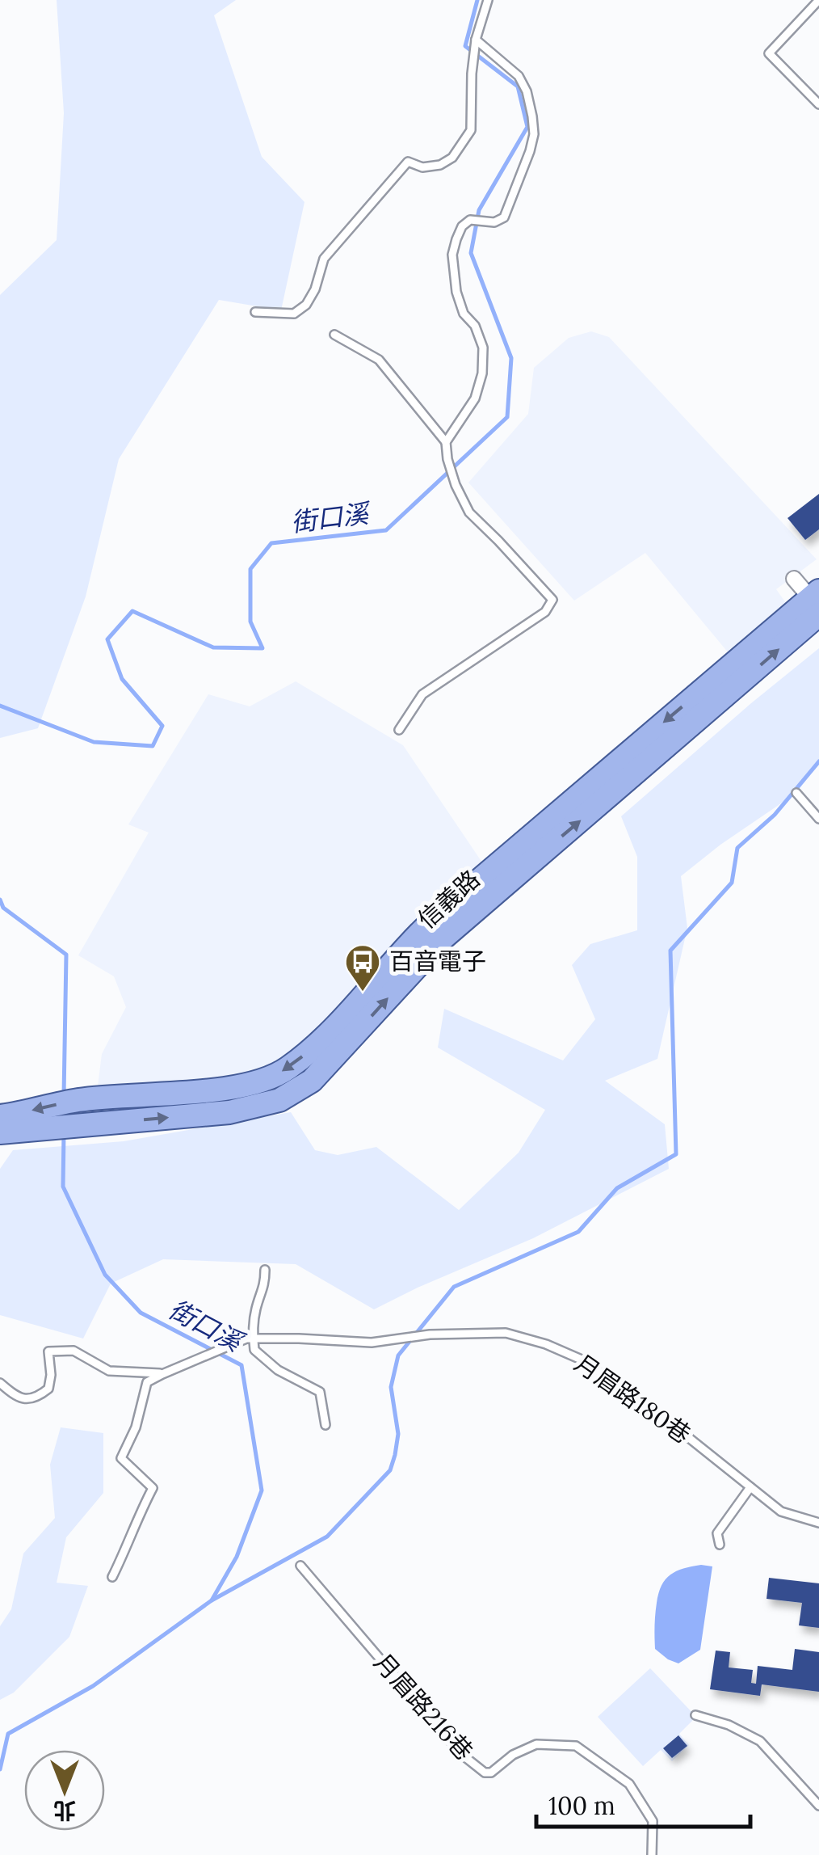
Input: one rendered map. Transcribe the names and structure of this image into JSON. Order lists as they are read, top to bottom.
{
  "streets": {
    "main road": ["信義路"],
    "lane": ["月眉路180巷", "月眉路216巷"]
  },
  "water": ["街口溪"],
  "places": {
    "bus stop": ["百音電子"]
  },
  "scale_bar": "100 m",
  "north": "bottom"
}
